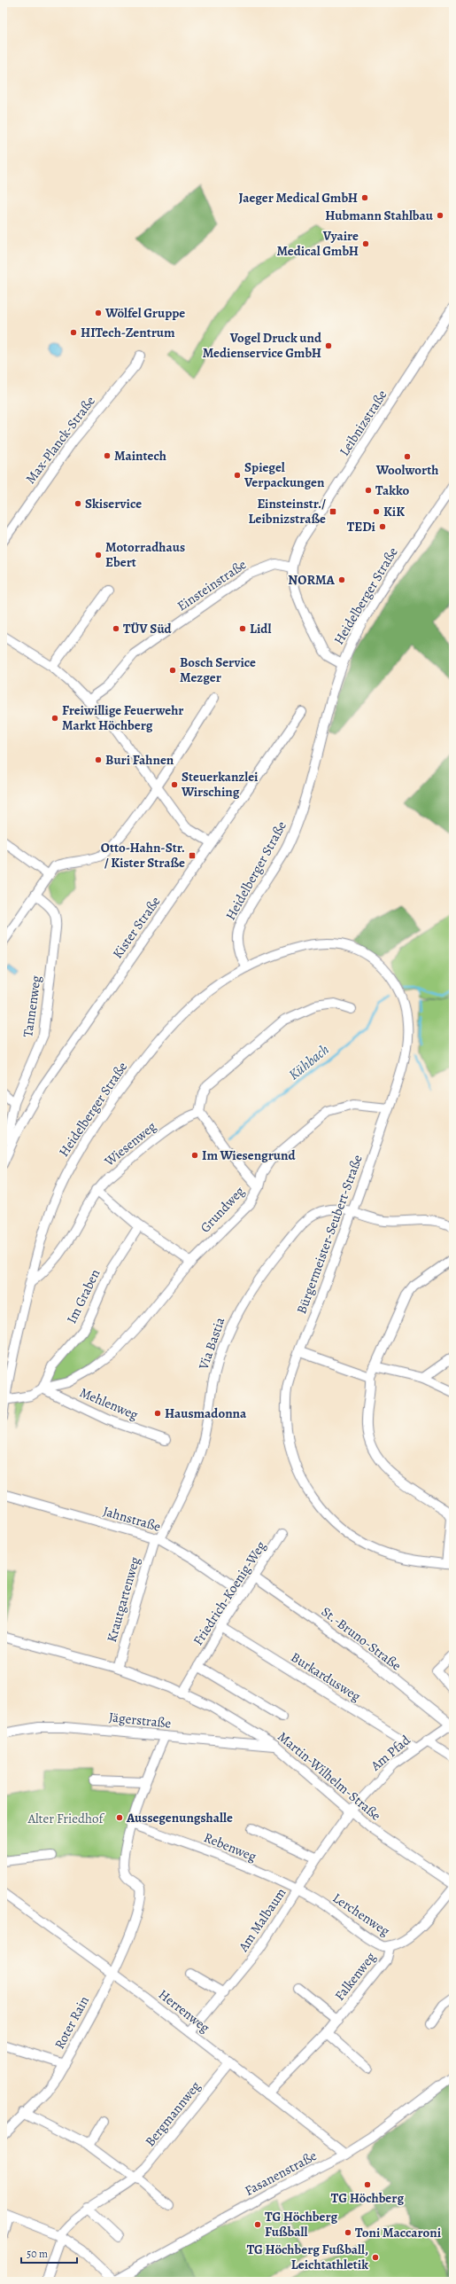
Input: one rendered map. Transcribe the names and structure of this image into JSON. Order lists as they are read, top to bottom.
{
  "streets": {
    "street": [
      "Leibnizstraße",
      "Max-Planck-Straße",
      "Einsteinstraße",
      "Heidelberger Straße",
      "Kister Straße",
      "Tannenweg",
      "Wiesenweg",
      "Grundweg",
      "Bürgermeister-Seubert-Straße",
      "Im Graben",
      "Via Bastia",
      "Mehlenweg",
      "Jahnstraße",
      "Friedrich-Koenig-Weg",
      "Krautgartenweg",
      "St.-Bruno-Straße",
      "Burkardusweg",
      "Jägerstraße",
      "Am Pfad",
      "Martin-Wilhelm-Straße",
      "Rebenweg",
      "Lerchenweg",
      "Am Malbaum",
      "Falkenweg",
      "Herrenweg",
      "Roter Rain",
      "Bergmannweg",
      "Fasanenstraße"
    ]
  },
  "crossings": [
    ["Leibnizstraße", "Einsteinstraße"],
    ["Heidelberger Straße", "Wiesenweg"],
    ["Heidelberger Straße", "Bürgermeister-Seubert-Straße"],
    ["Kister Straße", "Tannenweg"],
    ["Grundweg", "Bürgermeister-Seubert-Straße"],
    ["Grundweg", "Im Graben"],
    ["Grundweg", "Mehlenweg"],
    ["Bürgermeister-Seubert-Straße", "Via Bastia"],
    ["Im Graben", "Mehlenweg"],
    ["Via Bastia", "Jahnstraße"],
    ["Via Bastia", "Krautgartenweg"],
    ["Jahnstraße", "Friedrich-Koenig-Weg"],
    ["Jahnstraße", "Krautgartenweg"],
    ["Friedrich-Koenig-Weg", "St.-Bruno-Straße"],
    ["Friedrich-Koenig-Weg", "Burkardusweg"],
    ["Friedrich-Koenig-Weg", "Martin-Wilhelm-Straße"],
    ["Krautgartenweg", "Martin-Wilhelm-Straße"],
    ["St.-Bruno-Straße", "Am Pfad"],
    ["Burkardusweg", "Am Pfad"],
    ["Jägerstraße", "Martin-Wilhelm-Straße"],
    ["Jägerstraße", "Roter Rain"],
    ["Am Pfad", "Martin-Wilhelm-Straße"],
    ["Am Pfad", "Am Malbaum"],
    ["Martin-Wilhelm-Straße", "Am Malbaum"],
    ["Rebenweg", "Lerchenweg"],
    ["Rebenweg", "Am Malbaum"],
    ["Rebenweg", "Roter Rain"],
    ["Lerchenweg", "Am Malbaum"],
    ["Lerchenweg", "Falkenweg"],
    ["Am Malbaum", "Herrenweg"],
    ["Falkenweg", "Herrenweg"],
    ["Herrenweg", "Roter Rain"],
    ["Herrenweg", "Bergmannweg"],
    ["Herrenweg", "Fasanenstraße"]
  ],
  "water": ["Kühbach"],
  "parks": ["Alter Friedhof"],
  "places": {
    "other": [
      "Jaeger Medical GmbH",
      "Hubmann Stahlbau",
      "Vyaire Medical GmbH",
      "Wölfel Gruppe",
      "HITech-Zentrum",
      "Vogel Druck und Medienservice GmbH",
      "Maintech",
      "Woolworth",
      "Spiegel Verpackungen",
      "Takko",
      "Skiservice",
      "KiK",
      "TEDi",
      "Motorradhaus Ebert",
      "NORMA",
      "TÜV Süd",
      "Lidl",
      "Bosch Service Mezger",
      "Freiwillige Feuerwehr Markt Höchberg",
      "Buri Fahnen",
      "Steuerkanzlei Wirsching",
      "Im Wiesengrund",
      "Hausmadonna",
      "Aussegenungshalle",
      "TG Höchberg",
      "TG Höchberg Fußball",
      "Toni Maccaroni",
      "TG Höchberg Fußball, Leichtathletik"
    ],
    "transit": ["Einsteinstr./ Leibnizstraße", "Otto-Hahn-Str. / Kister Straße"]
  },
  "scale_bar": "50 m"
}
